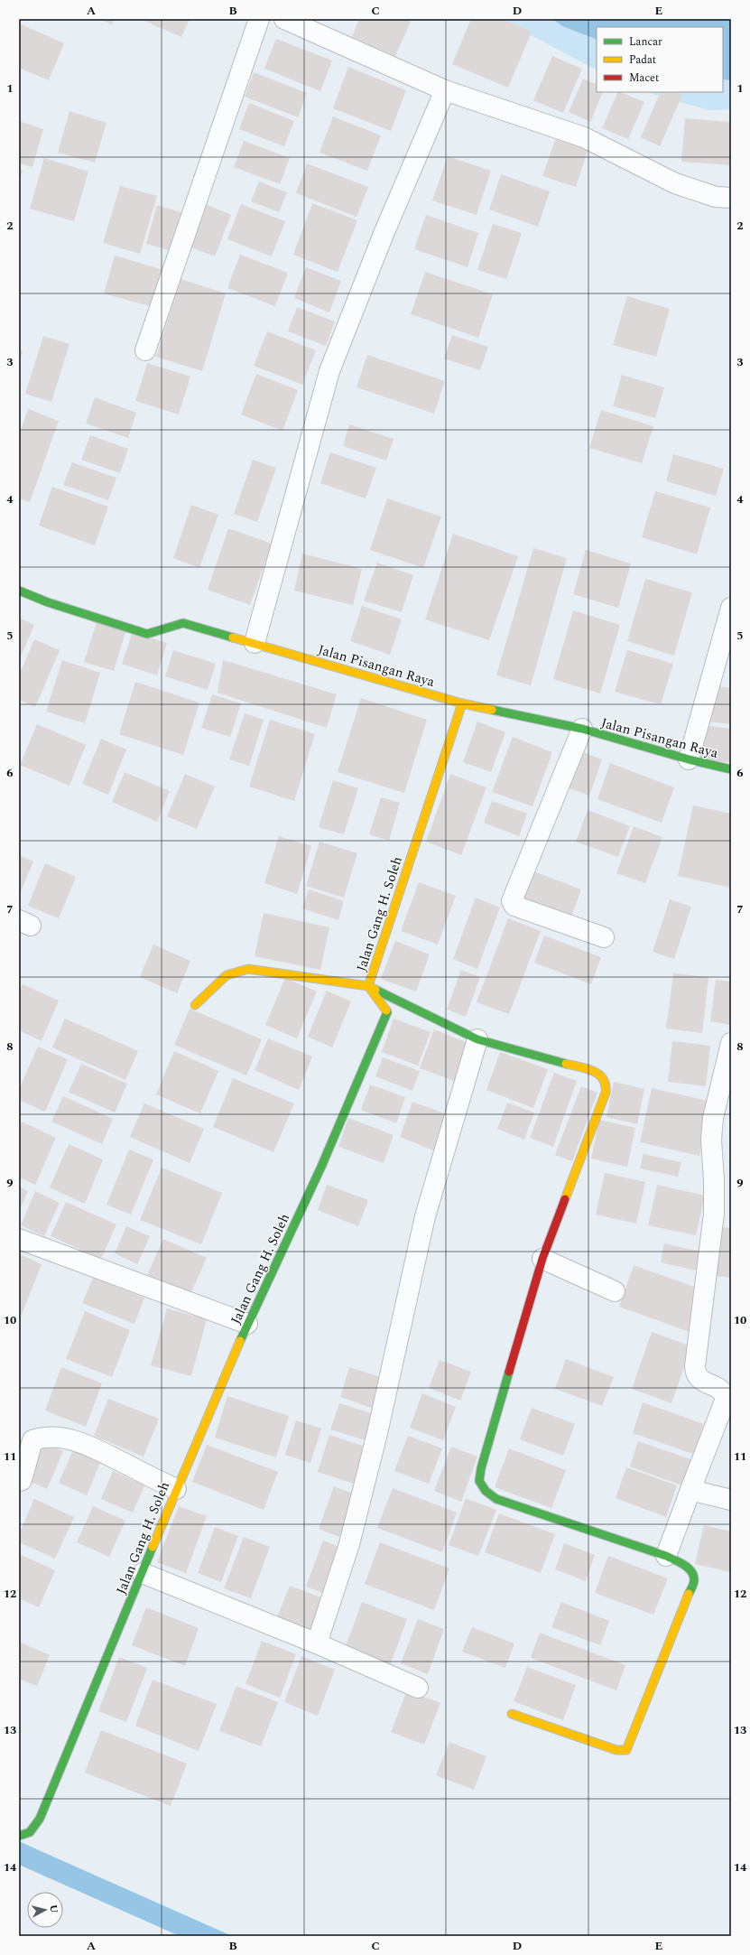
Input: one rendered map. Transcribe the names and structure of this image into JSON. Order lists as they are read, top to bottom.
{
  "streets": {
    "street": ["Jalan Pisangan Raya", "Jalan Gang H. Soleh"]
  },
  "crossings": [
    ["Jalan Pisangan Raya", "Jalan Gang H. Soleh"]
  ],
  "legend": ["Lancar", "Padat", "Macet"],
  "north": "right",
  "grid": {
    "columns": [
      "A",
      "B",
      "C",
      "D",
      "E"
    ],
    "rows": [
      "1",
      "2",
      "3",
      "4",
      "5",
      "6",
      "7",
      "8",
      "9",
      "10",
      "11",
      "12",
      "13",
      "14"
    ]
  }
}
